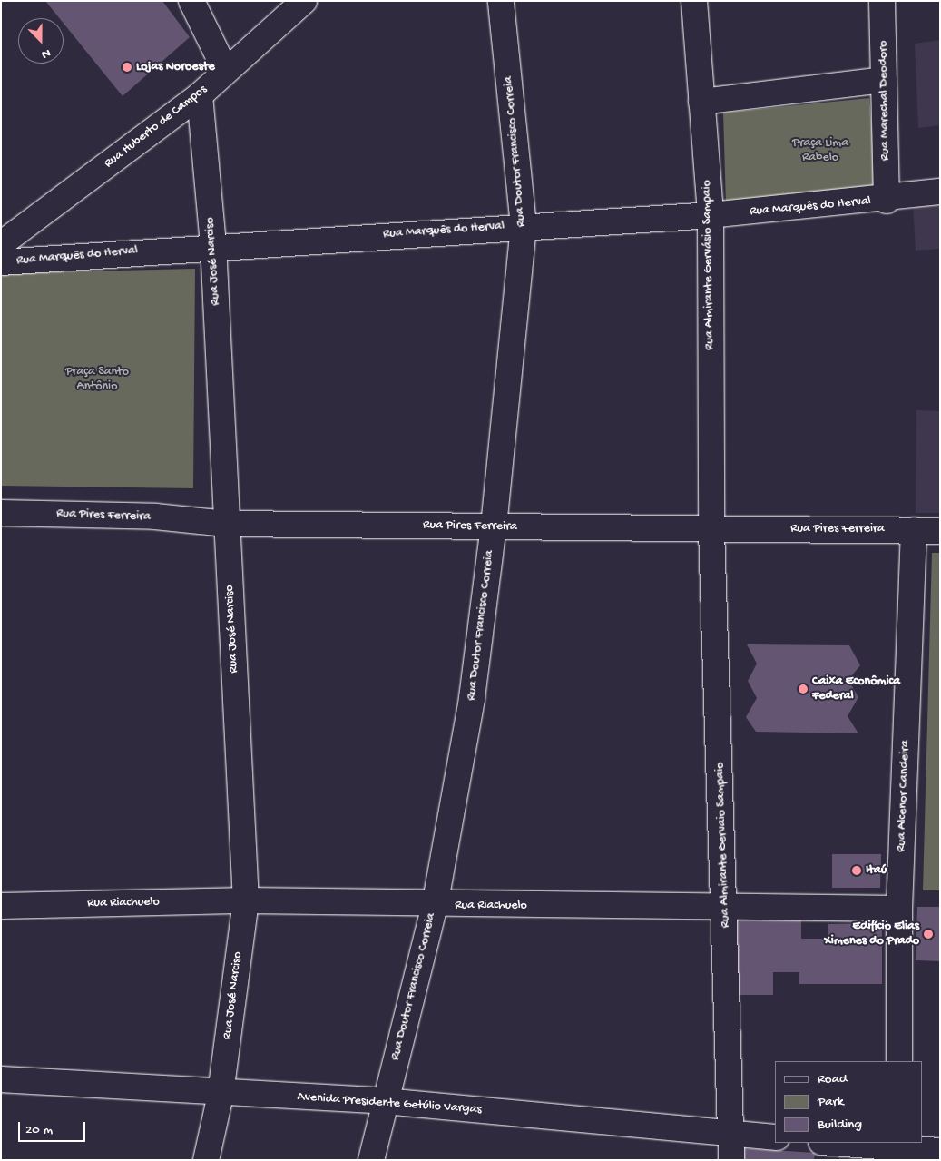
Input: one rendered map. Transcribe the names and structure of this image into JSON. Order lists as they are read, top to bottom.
{
  "streets": {
    "street": [
      "Rua Marechal Deodoro",
      "Rua Huberto de Campos",
      "Rua Doutor Francisco Correia",
      "Rua Marquês do Herval",
      "Rua José Narciso",
      "Rua Almirante Gervásio Sampaio",
      "Rua Pires Ferreira",
      "Rua Alcenor Candeira",
      "Rua Almirante Gervaio Sampaio",
      "Rua Riachuelo",
      "Avenida Presidente Getúlio Vargas"
    ]
  },
  "crossings": [
    ["Rua Marechal Deodoro", "Rua Marquês do Herval"],
    ["Rua Huberto de Campos", "Rua José Narciso"],
    ["Rua Doutor Francisco Correia", "Rua Marquês do Herval"],
    ["Rua Doutor Francisco Correia", "Rua Pires Ferreira"],
    ["Rua Doutor Francisco Correia", "Rua Riachuelo"],
    ["Rua Doutor Francisco Correia", "Avenida Presidente Getúlio Vargas"],
    ["Rua Marquês do Herval", "Rua José Narciso"],
    ["Rua Marquês do Herval", "Rua Almirante Gervásio Sampaio"],
    ["Rua José Narciso", "Rua Pires Ferreira"],
    ["Rua José Narciso", "Rua Riachuelo"],
    ["Rua José Narciso", "Avenida Presidente Getúlio Vargas"],
    ["Rua Almirante Gervásio Sampaio", "Rua Pires Ferreira"],
    ["Rua Almirante Gervásio Sampaio", "Rua Almirante Gervaio Sampaio"],
    ["Rua Pires Ferreira", "Rua Alcenor Candeira"],
    ["Rua Pires Ferreira", "Rua Almirante Gervaio Sampaio"],
    ["Rua Alcenor Candeira", "Rua Riachuelo"],
    ["Rua Almirante Gervaio Sampaio", "Rua Riachuelo"],
    ["Rua Almirante Gervaio Sampaio", "Avenida Presidente Getúlio Vargas"]
  ],
  "parks": ["Praça Lima Rabelo", "Praça Santo Antônio"],
  "places": [
    "Lojas Noroeste",
    "Caixa Econômica Federal",
    "Itaú",
    "Edifício Elias Ximenes do Prado"
  ],
  "legend": ["Road", "Park", "Building"],
  "scale_bar": "20 m",
  "north": "bottom"
}
